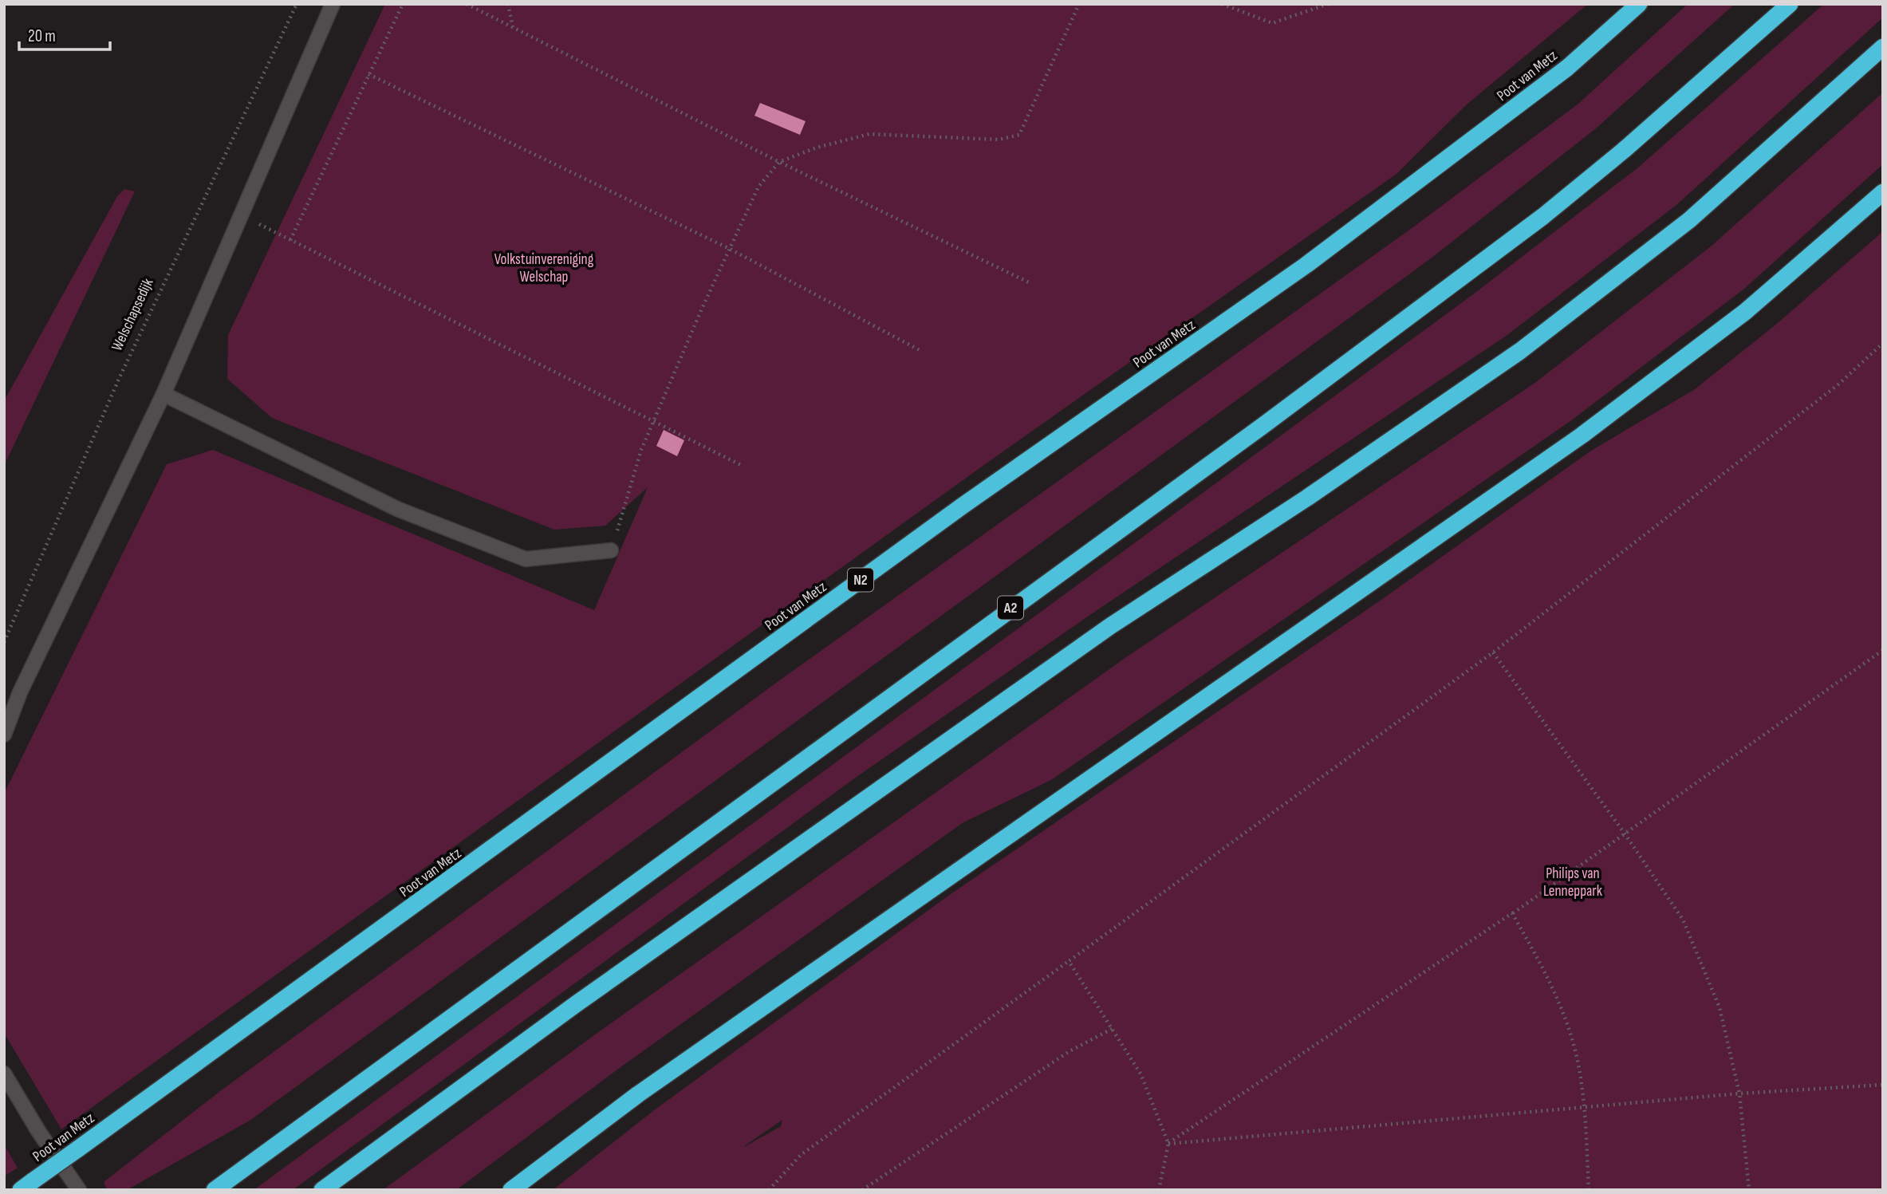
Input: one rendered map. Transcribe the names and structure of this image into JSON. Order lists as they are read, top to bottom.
{
  "streets": {
    "highway": ["Poot van Metz", "N2", "A2"],
    "path": ["Welschapsedijk"]
  },
  "parks": ["Volkstuinvereniging Welschap", "Philips van Lenneppark"],
  "scale_bar": "20 m"
}
